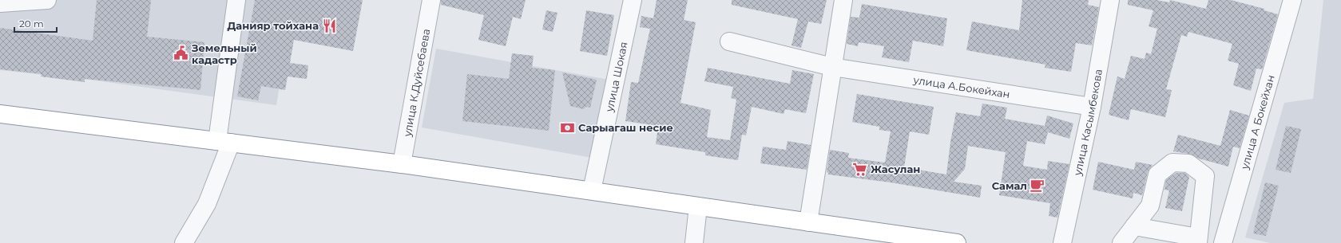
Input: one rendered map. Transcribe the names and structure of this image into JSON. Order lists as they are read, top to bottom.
{
  "streets": {
    "street": [
      "улица Шокая",
      "улица К.Дуйсебаева",
      "улица А.Бокейхан",
      "улица А Бокейхан",
      "улица Касымбекова"
    ]
  },
  "crossings": [
    ["улица А.Бокейхан", "улица Касымбекова"]
  ],
  "places": {
    "restaurant": ["Данияр тойхана"],
    "public building": ["Земельный кадастр"],
    "bank": ["Сарыагаш несие"],
    "supermarket": ["Жасулан"],
    "cafe": ["Самал"]
  },
  "scale_bar": "20 m"
}
